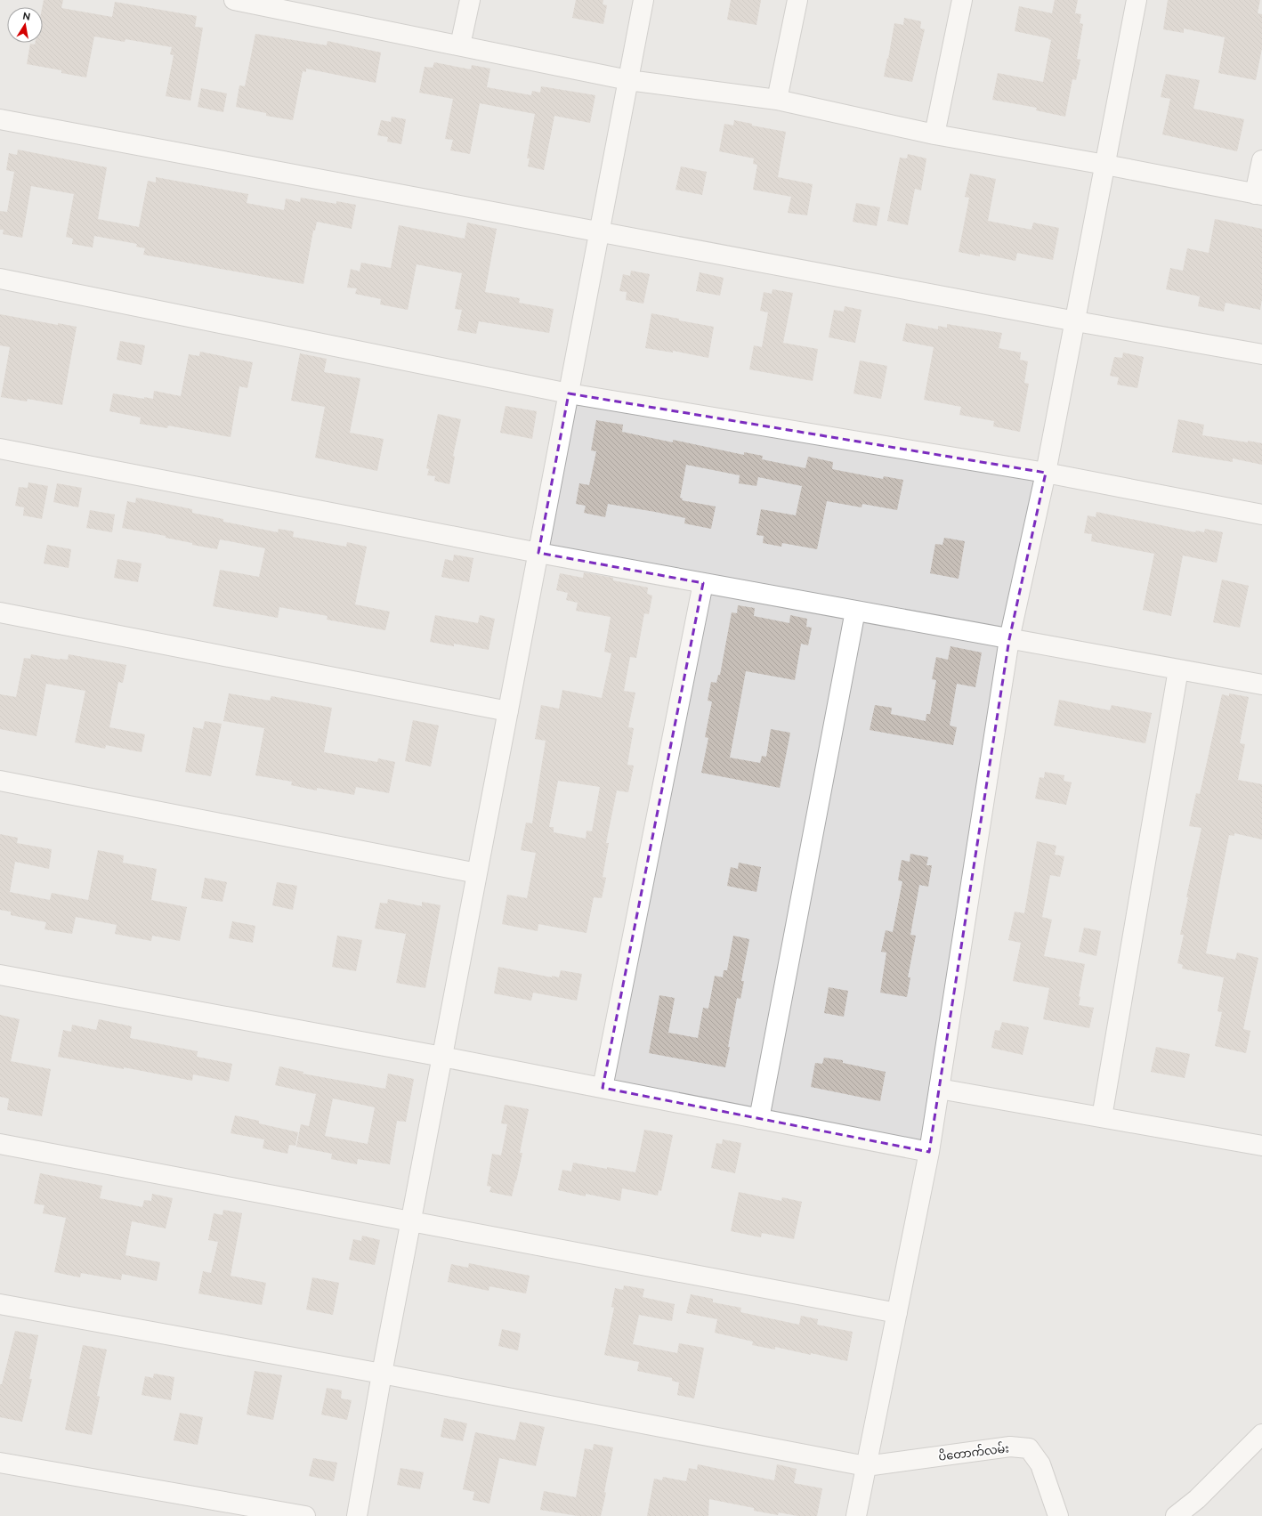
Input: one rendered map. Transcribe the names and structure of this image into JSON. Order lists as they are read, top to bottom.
{
  "streets": {
    "street": ["ပိတောက်လမ်း"]
  },
  "north": "top"
}
